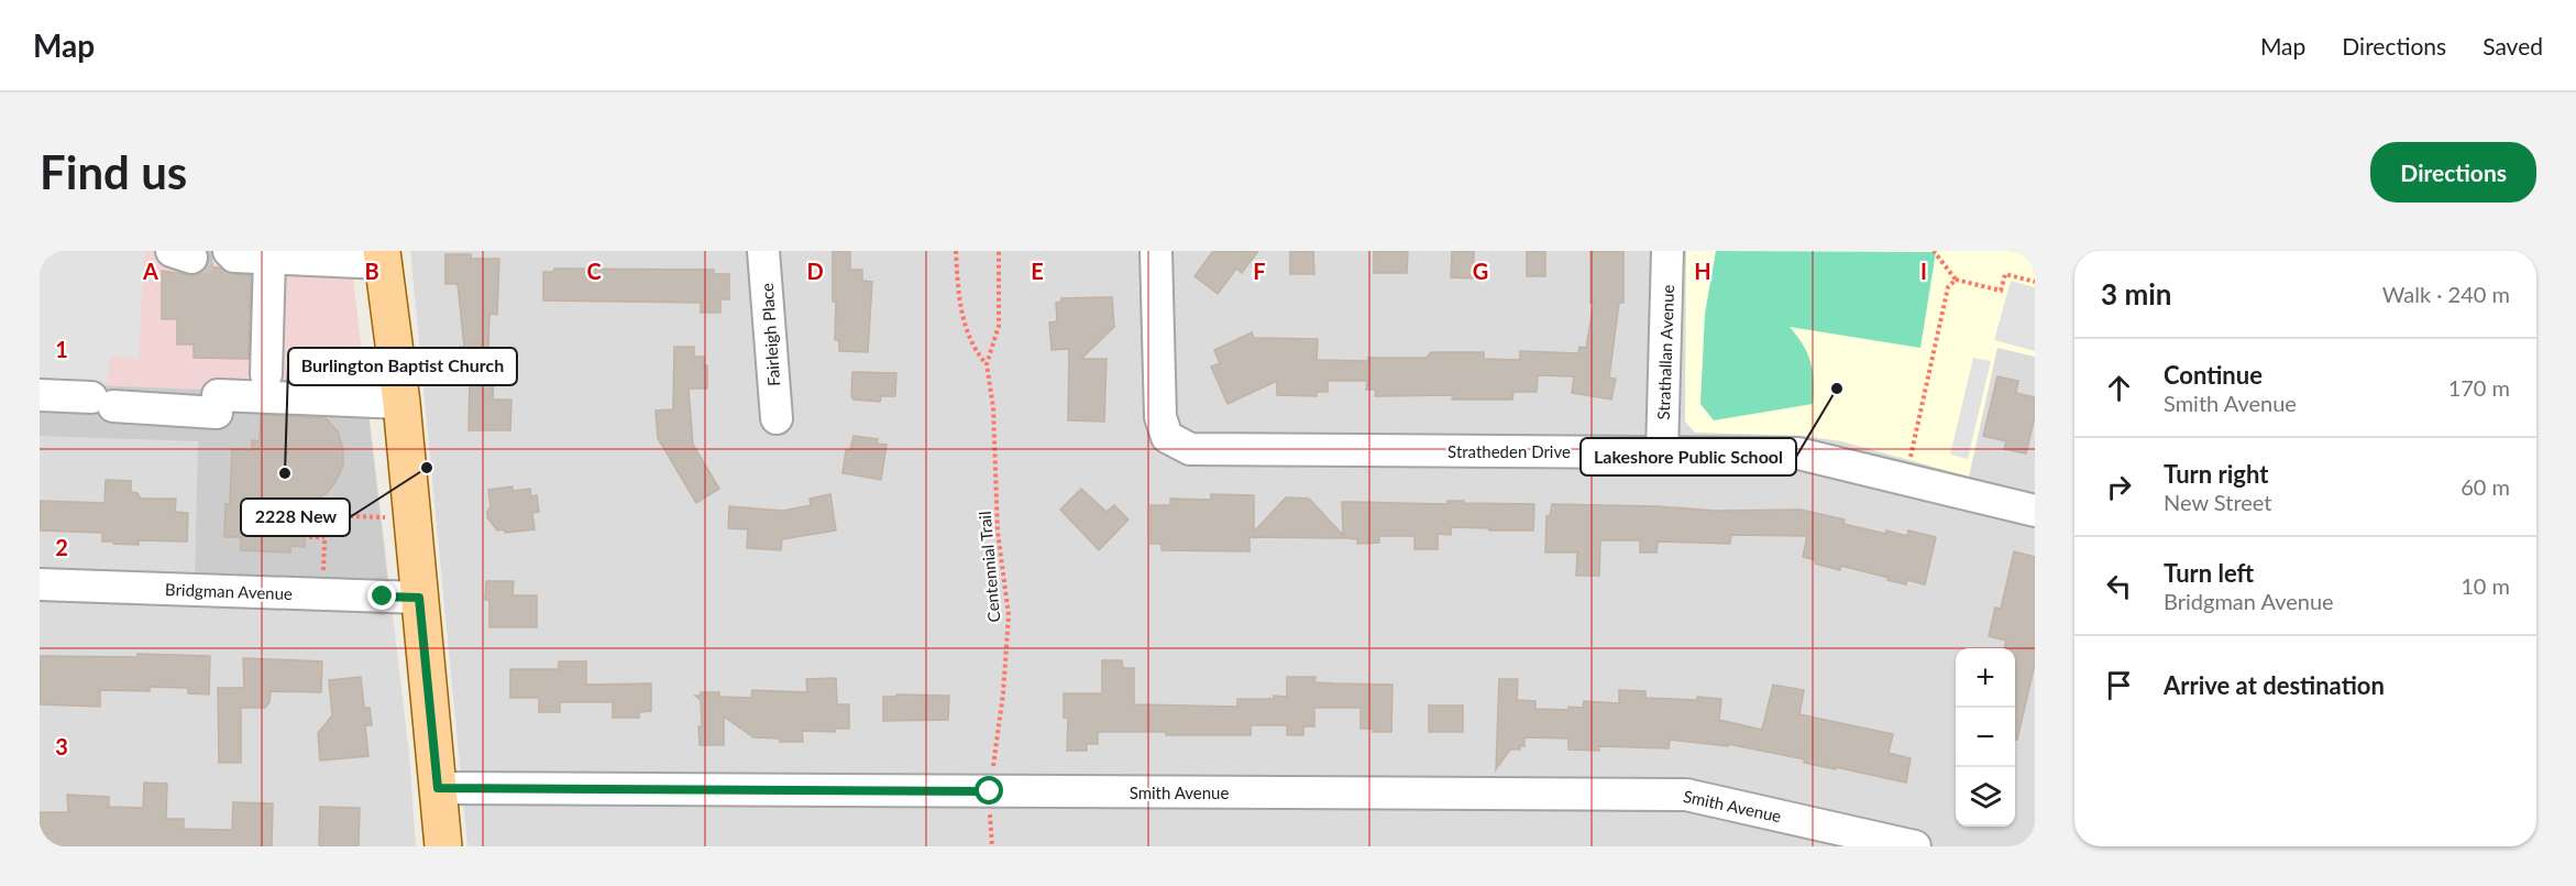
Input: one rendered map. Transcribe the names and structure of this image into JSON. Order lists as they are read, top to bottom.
{
  "streets": {
    "street": [
      "Fairleigh Place",
      "Strathallan Avenue",
      "Stratheden Drive",
      "Bridgman Avenue",
      "Smith Avenue"
    ],
    "path": ["Centennial Trail"]
  },
  "crossings": [
    ["Strathallan Avenue", "Stratheden Drive"],
    ["Centennial Trail", "Smith Avenue"]
  ],
  "places": ["Lakeshore Public School", "2228 New", "Burlington Baptist Church"],
  "page": {
    "header": "Map",
    "nav": ["Map", "Directions", "Saved"],
    "buttons": "Directions",
    "title": "Find us",
    "heading": ["3 min", "Walk · 240 m"],
    "list": [
      ["Continue", "Smith Avenue", "170 m"],
      ["Turn right", "New Street", "60 m"],
      ["Turn left", "Bridgman Avenue", "10 m"],
      "Arrive at destination"
    ],
    "map_buttons": ["+", "−"]
  },
  "grid": {
    "columns": [
      "A",
      "B",
      "C",
      "D",
      "E",
      "F",
      "G",
      "H",
      "I"
    ],
    "rows": ["1", "2", "3"]
  }
}
